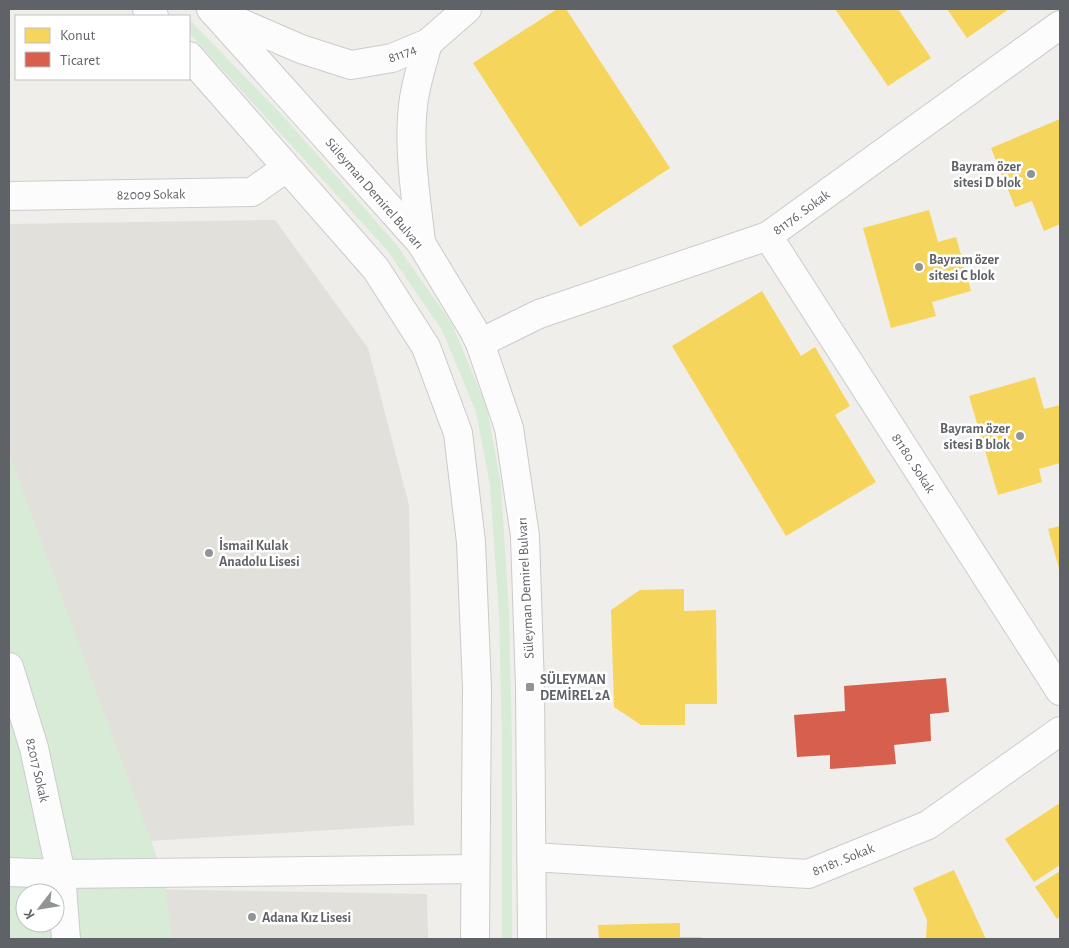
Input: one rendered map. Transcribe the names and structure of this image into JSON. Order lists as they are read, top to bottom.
{
  "streets": {
    "street": [
      "81174",
      "Süleyman Demirel Bulvarı",
      "82009 Sokak",
      "81176. Sokak",
      "81180. Sokak",
      "82017 Sokak",
      "81181. Sokak"
    ]
  },
  "crossings": [
    ["81174", "Süleyman Demirel Bulvarı"],
    ["Süleyman Demirel Bulvarı", "81176. Sokak"],
    ["Süleyman Demirel Bulvarı", "81181. Sokak"],
    ["81176. Sokak", "81180. Sokak"]
  ],
  "places": {
    "other": [
      "Bayram özer sitesi D blok",
      "Bayram özer sitesi C blok",
      "Bayram özer sitesi B blok",
      "İsmail Kulak Anadolu Lisesi",
      "Adana Kız Lisesi"
    ],
    "transit": ["SÜLEYMAN DEMİREL 2A"]
  },
  "legend": ["Konut", "Ticaret"],
  "north": "bottom left"
}
